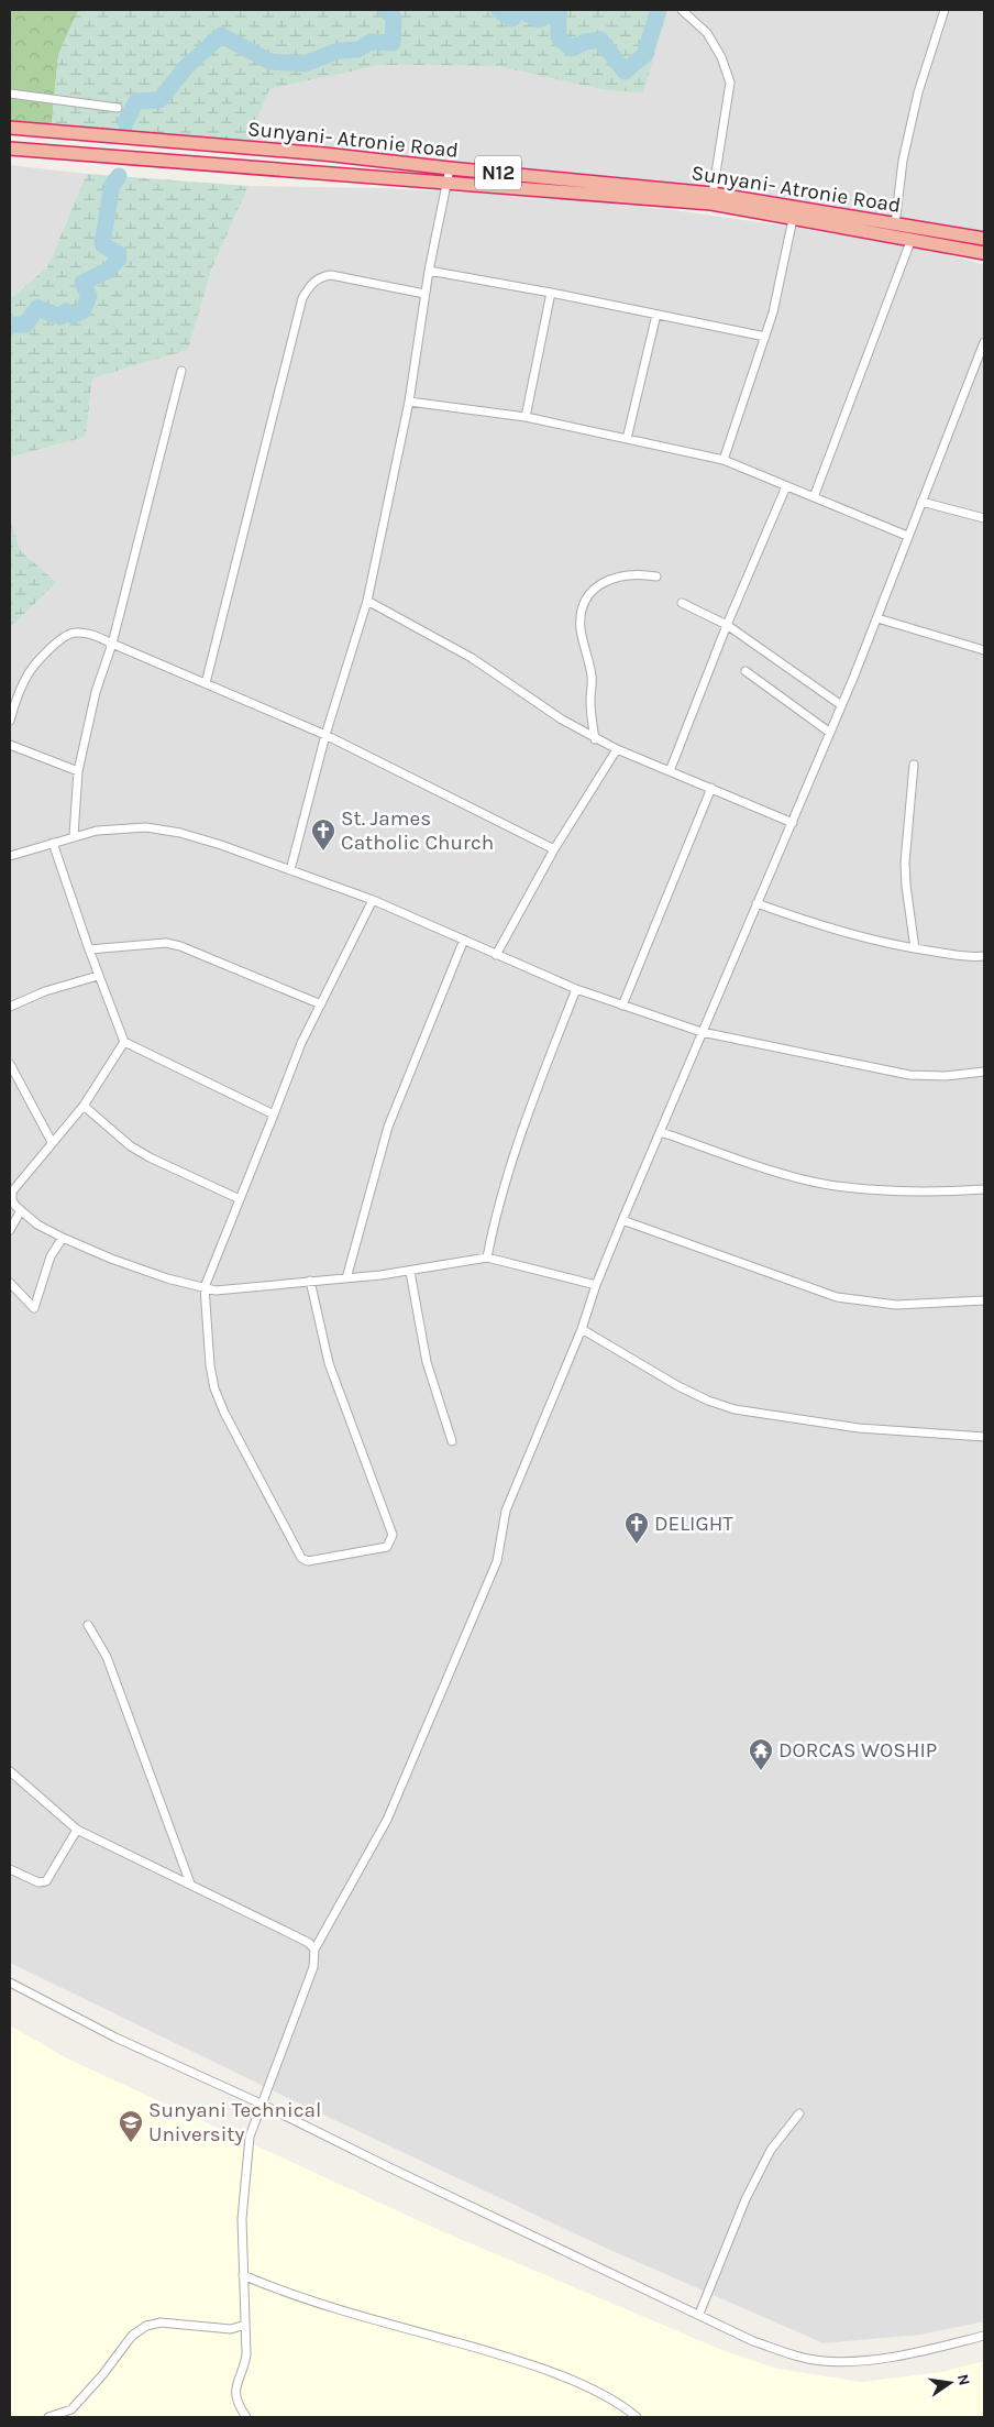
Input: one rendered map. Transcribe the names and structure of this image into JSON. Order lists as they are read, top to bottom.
{
  "streets": {
    "highway": ["Sunyani- Atronie Road", "N12"]
  },
  "places": {
    "church": ["St. James Catholic Church", "DELIGHT"],
    "temple": ["DORCAS WOSHIP"],
    "school or university": ["Sunyani Technical University"]
  },
  "north": "right"
}
